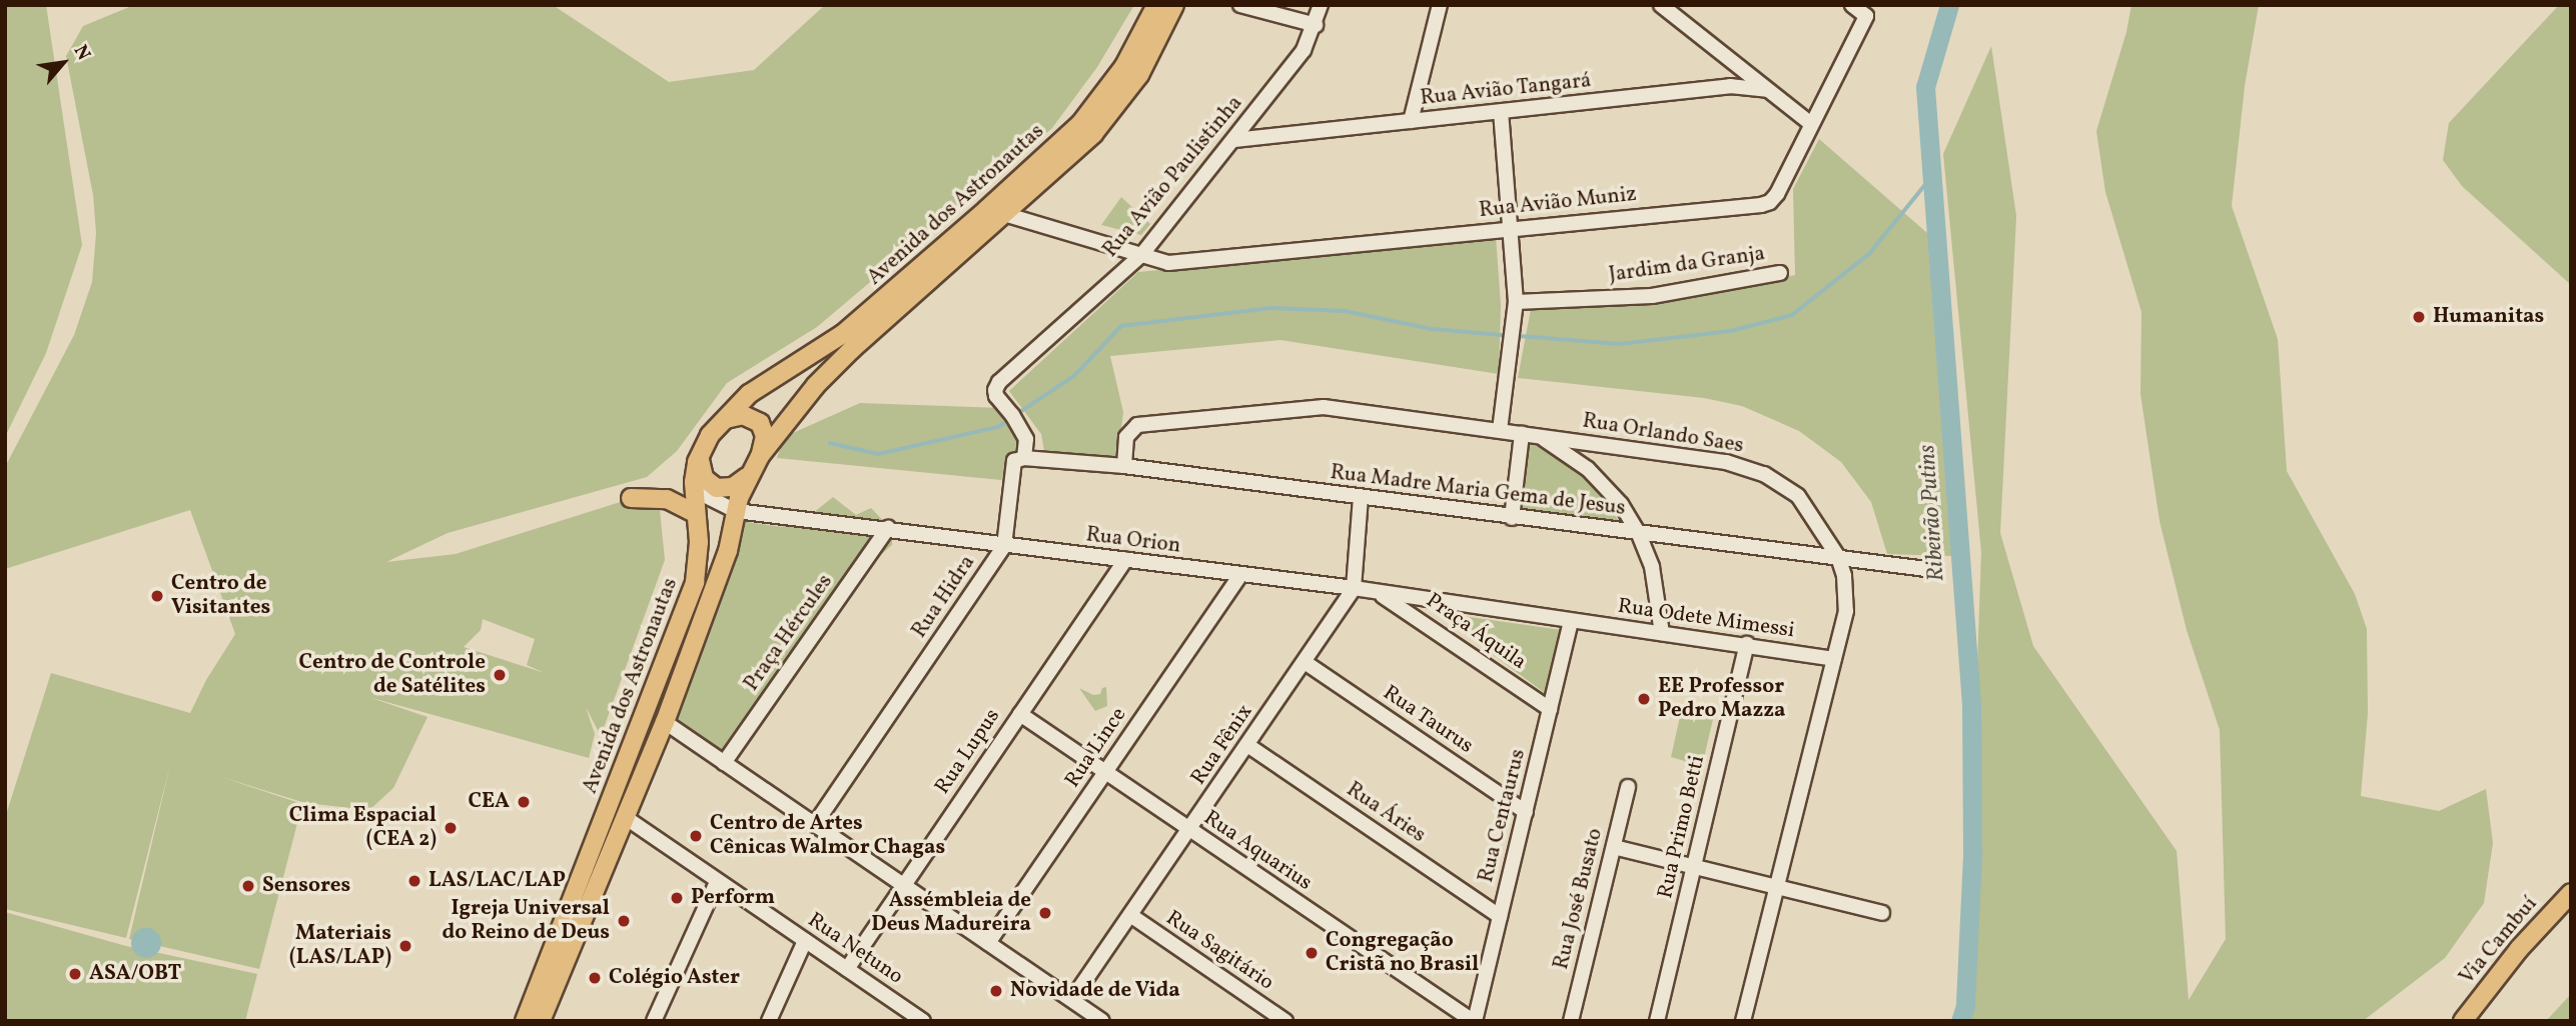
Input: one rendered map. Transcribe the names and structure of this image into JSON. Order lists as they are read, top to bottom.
{
  "streets": {
    "main road": ["Avenida dos Astronautas", "Via Cambuí"],
    "street": [
      "Rua Avião Tangará",
      "Rua Avião Paulistinha",
      "Rua Avião Muniz",
      "Jardim da Granja",
      "Rua Orlando Saes",
      "Rua Madre Maria Gema de Jesus",
      "Rua Orion",
      "Rua Hidra",
      "Rua Odete Mimessi",
      "Praça Áquila",
      "Praça Hércules",
      "Rua Taurus",
      "Rua Fênix",
      "Rua Lince",
      "Rua Lupus",
      "Rua Áries",
      "Rua Centaurus",
      "Rua Primo Betti",
      "Rua Aquarius",
      "Rua José Busato",
      "Rua Netuno",
      "Rua Sagitário"
    ]
  },
  "crossings": [
    ["Rua Avião Tangará", "Rua Avião Paulistinha"],
    ["Rua Avião Paulistinha", "Rua Avião Muniz"],
    ["Rua Avião Paulistinha", "Rua Madre Maria Gema de Jesus"],
    ["Rua Avião Paulistinha", "Rua Hidra"],
    ["Rua Avião Muniz", "Avenida dos Astronautas"],
    ["Avenida dos Astronautas", "Rua Orion"],
    ["Avenida dos Astronautas", "Rua Netuno"],
    ["Rua Orlando Saes", "Rua Madre Maria Gema de Jesus"],
    ["Rua Orlando Saes", "Rua Odete Mimessi"],
    ["Rua Madre Maria Gema de Jesus", "Rua Hidra"],
    ["Rua Madre Maria Gema de Jesus", "Rua Fênix"],
    ["Rua Orion", "Rua Hidra"],
    ["Rua Orion", "Rua Odete Mimessi"],
    ["Rua Orion", "Praça Áquila"],
    ["Rua Orion", "Praça Hércules"],
    ["Rua Orion", "Rua Fênix"],
    ["Rua Orion", "Rua Lince"],
    ["Rua Orion", "Rua Lupus"],
    ["Rua Orion", "Rua Centaurus"],
    ["Rua Odete Mimessi", "Rua Centaurus"],
    ["Rua Odete Mimessi", "Rua Primo Betti"],
    ["Praça Áquila", "Rua Centaurus"],
    ["Rua Taurus", "Rua Fênix"],
    ["Rua Taurus", "Rua Centaurus"],
    ["Rua Fênix", "Rua Áries"],
    ["Rua Fênix", "Rua Aquarius"],
    ["Rua Fênix", "Rua Sagitário"],
    ["Rua Lince", "Rua Aquarius"],
    ["Rua Lupus", "Rua Aquarius"],
    ["Rua Lupus", "Rua Netuno"],
    ["Rua Áries", "Rua Centaurus"],
    ["Rua Centaurus", "Rua Aquarius"]
  ],
  "water": ["Ribeirão Putins"],
  "places": [
    "Humanitas",
    "Centro de Visitantes",
    "Centro de Controle de Satélites",
    "EE Professor Pedro Mazza",
    "CEA",
    "Clima Espacial (CEA 2)",
    "Centro de Artes Cênicas Walmor Chagas",
    "LAS/LAC/LAP",
    "Sensores",
    "Perform",
    "Assémbleia de Deus Madureira",
    "Igreja Universal do Reino de Deus",
    "Materiais (LAS/LAP)",
    "Congregação Cristã no Brasil",
    "ASA/OBT",
    "Colégio Aster",
    "Novidade de Vida"
  ],
  "north": "top right"
}
